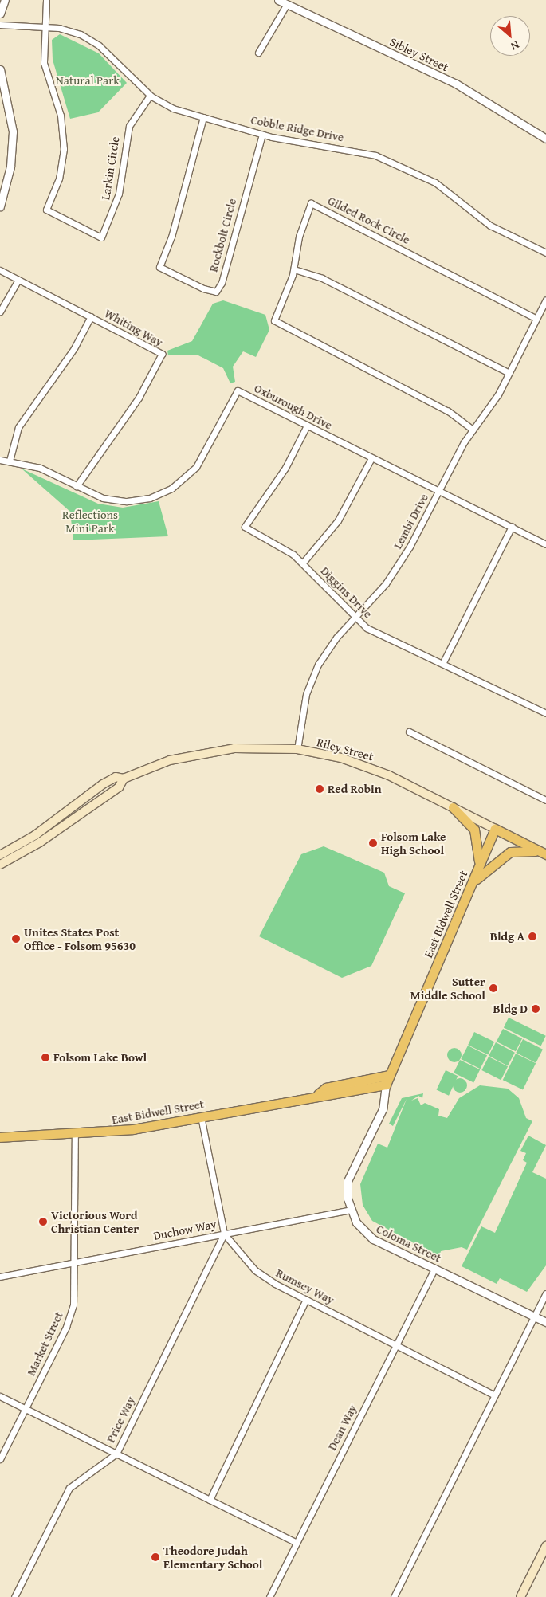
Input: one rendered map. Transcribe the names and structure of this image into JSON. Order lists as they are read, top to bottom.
{
  "streets": {
    "main road": ["Riley Street", "East Bidwell Street"],
    "street": [
      "Sibley Street",
      "Cobble Ridge Drive",
      "Larkin Circle",
      "Gilded Rock Circle",
      "Rockbolt Circle",
      "Whiting Way",
      "Oxburough Drive",
      "Lembi Drive",
      "Diggins Drive",
      "Duchow Way",
      "Coloma Street",
      "Rumsey Way",
      "Market Street",
      "Price Way",
      "Dean Way"
    ]
  },
  "crossings": [
    ["Cobble Ridge Drive", "Larkin Circle"],
    ["Cobble Ridge Drive", "Rockbolt Circle"],
    ["Gilded Rock Circle", "Lembi Drive"],
    ["Whiting Way", "Oxburough Drive"],
    ["Oxburough Drive", "Lembi Drive"],
    ["Oxburough Drive", "Diggins Drive"],
    ["Lembi Drive", "Diggins Drive"],
    ["Lembi Drive", "Riley Street"],
    ["Riley Street", "East Bidwell Street"],
    ["East Bidwell Street", "Rumsey Way"],
    ["East Bidwell Street", "Market Street"],
    ["Duchow Way", "Coloma Street"],
    ["Duchow Way", "Rumsey Way"],
    ["Duchow Way", "Market Street"],
    ["Duchow Way", "Price Way"],
    ["Coloma Street", "Dean Way"],
    ["Rumsey Way", "Price Way"],
    ["Rumsey Way", "Dean Way"]
  ],
  "parks": ["Natural Park", "Reflections Mini Park"],
  "places": [
    "Red Robin",
    "Folsom Lake High School",
    "Bldg A",
    "Unites States Post Office - Folsom 95630",
    "Sutter Middle School",
    "Bldg D",
    "Folsom Lake Bowl",
    "Victorious Word Christian Center",
    "Theodore Judah Elementary School"
  ],
  "north": "bottom right"
}
